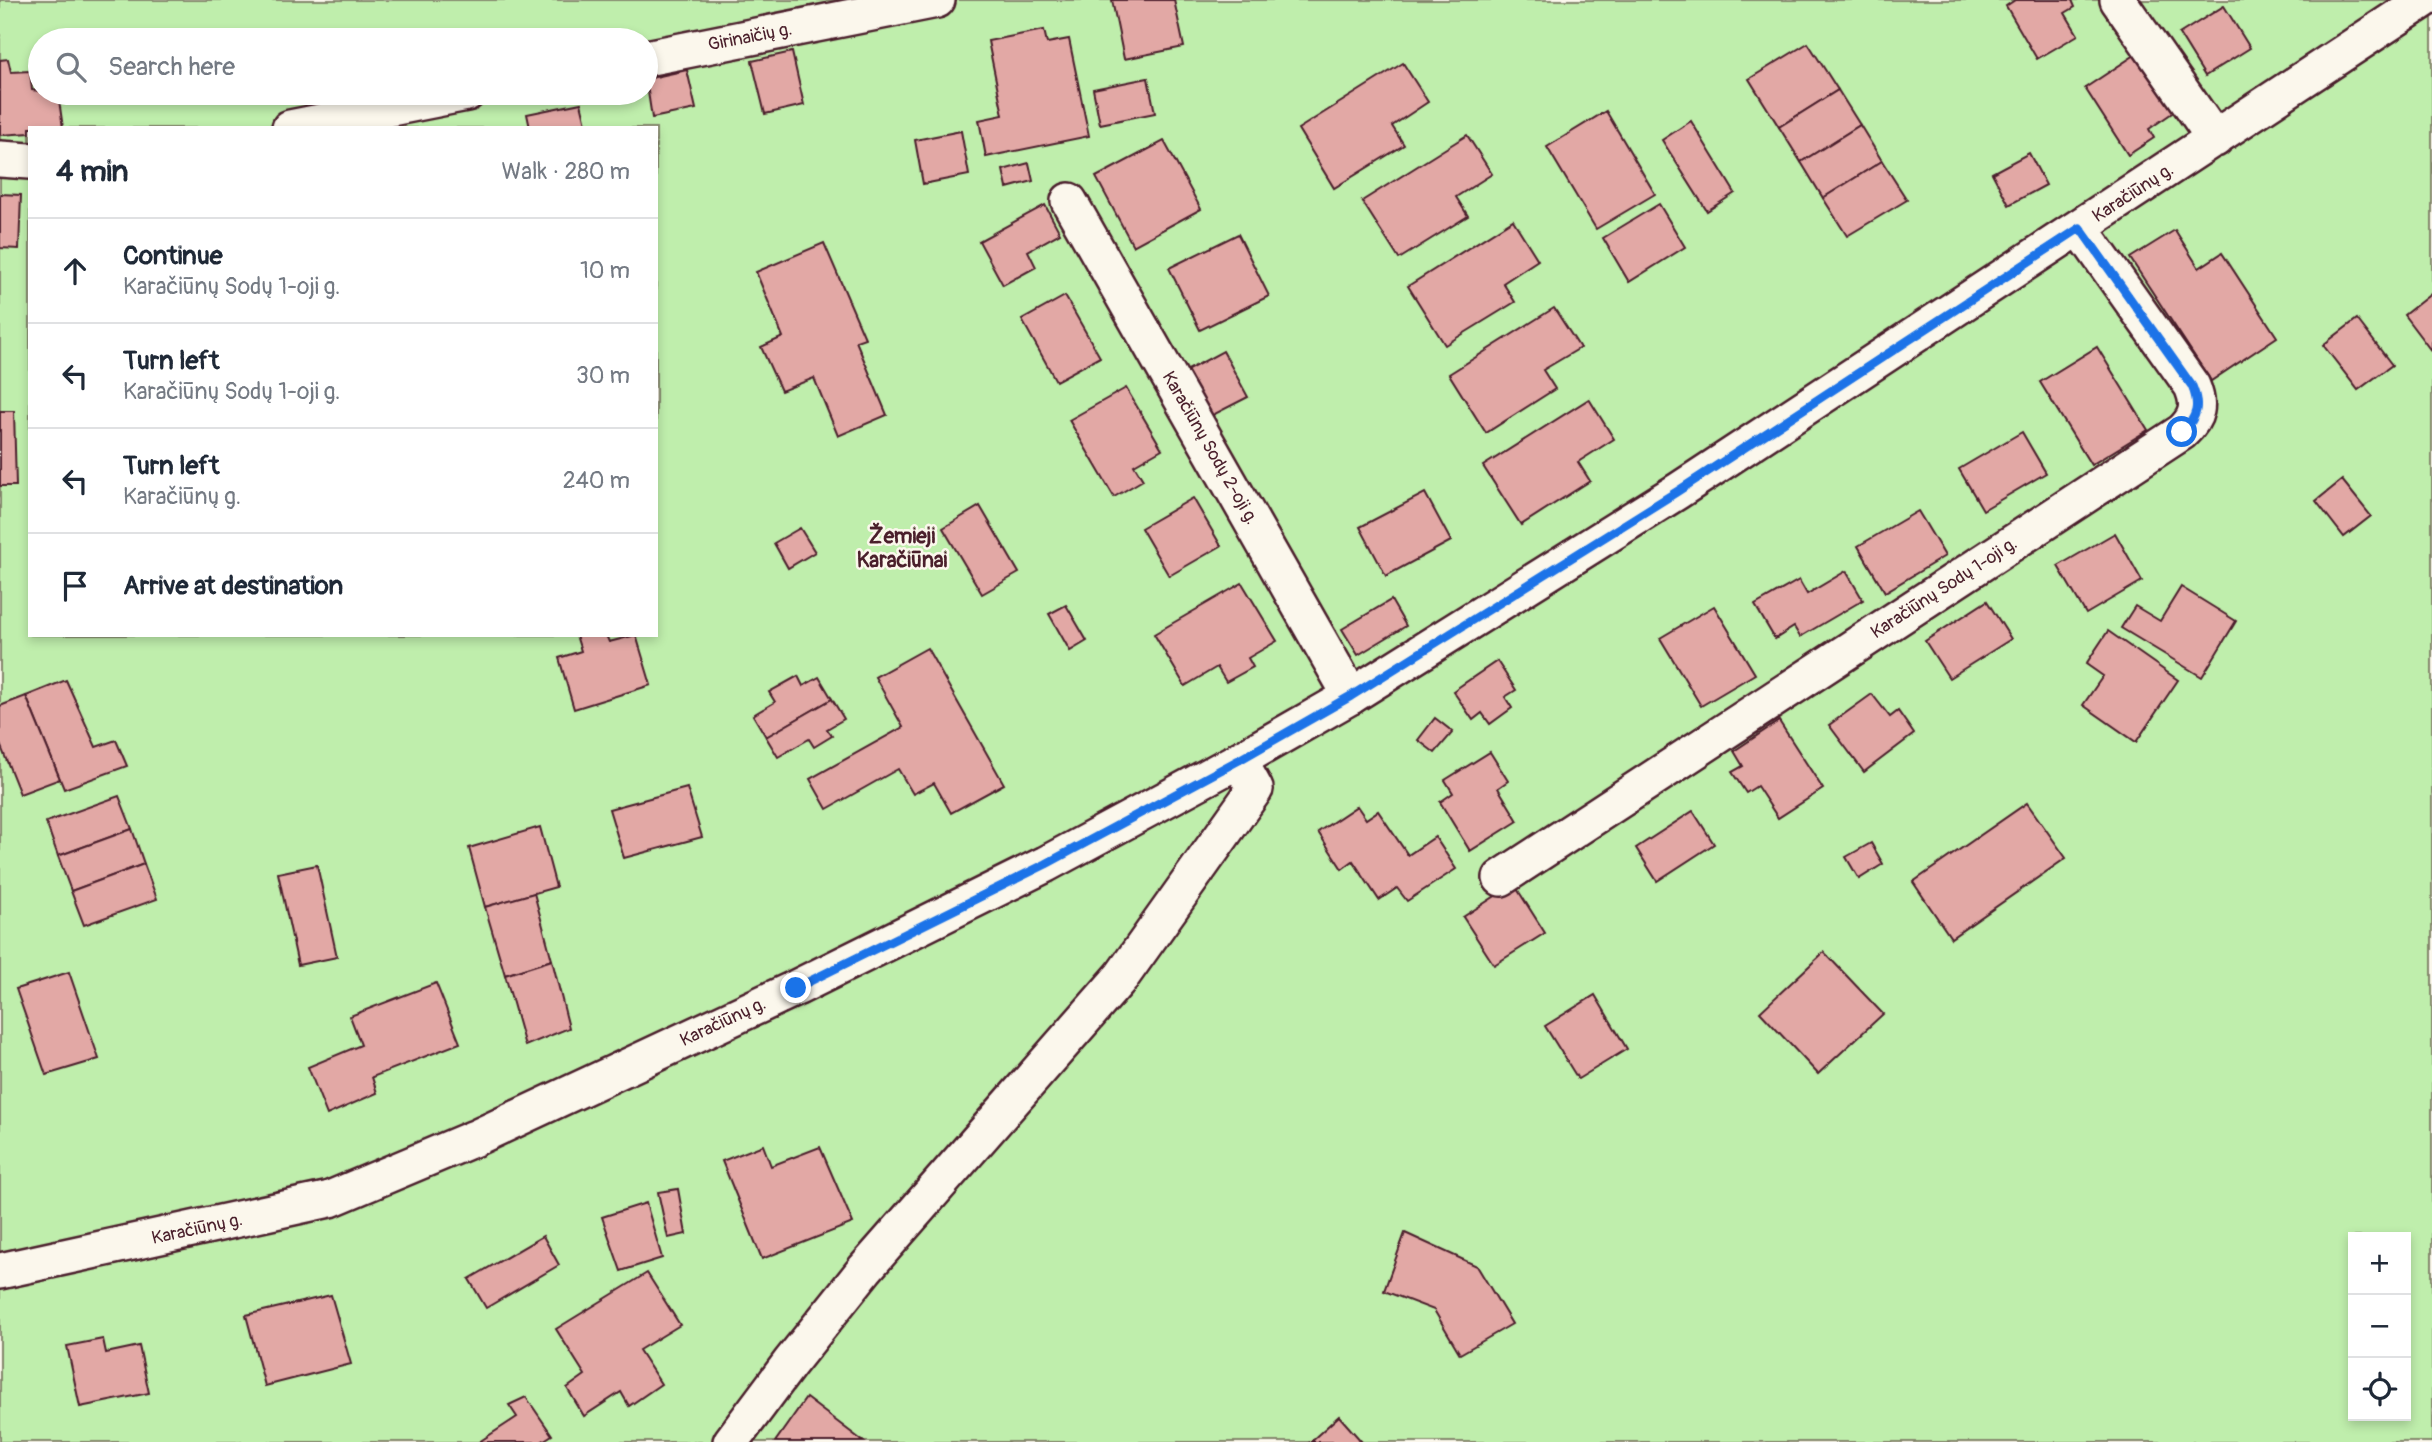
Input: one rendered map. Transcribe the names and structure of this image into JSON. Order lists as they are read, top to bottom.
{
  "streets": {
    "street": [
      "Girinaičių g.",
      "Karačiūnų g.",
      "Karačiūnų Sodų 2-oji g.",
      "Karačiūnų Sodų 1-oji g."
    ]
  },
  "crossings": [
    ["Karačiūnų g.", "Karačiūnų Sodų 2-oji g."],
    ["Karačiūnų g.", "Karačiūnų Sodų 1-oji g."]
  ],
  "districts": ["Žemieji Karačiūnai"],
  "page": {
    "search": "Search here",
    "heading": ["4 min", "Walk · 280 m"],
    "list": [
      ["Continue", "Karačiūnų Sodų 1-oji g.", "10 m"],
      ["Turn left", "Karačiūnų Sodų 1-oji g.", "30 m"],
      ["Turn left", "Karačiūnų g.", "240 m"],
      "Arrive at destination"
    ],
    "map_buttons": ["+", "−"]
  }
}
